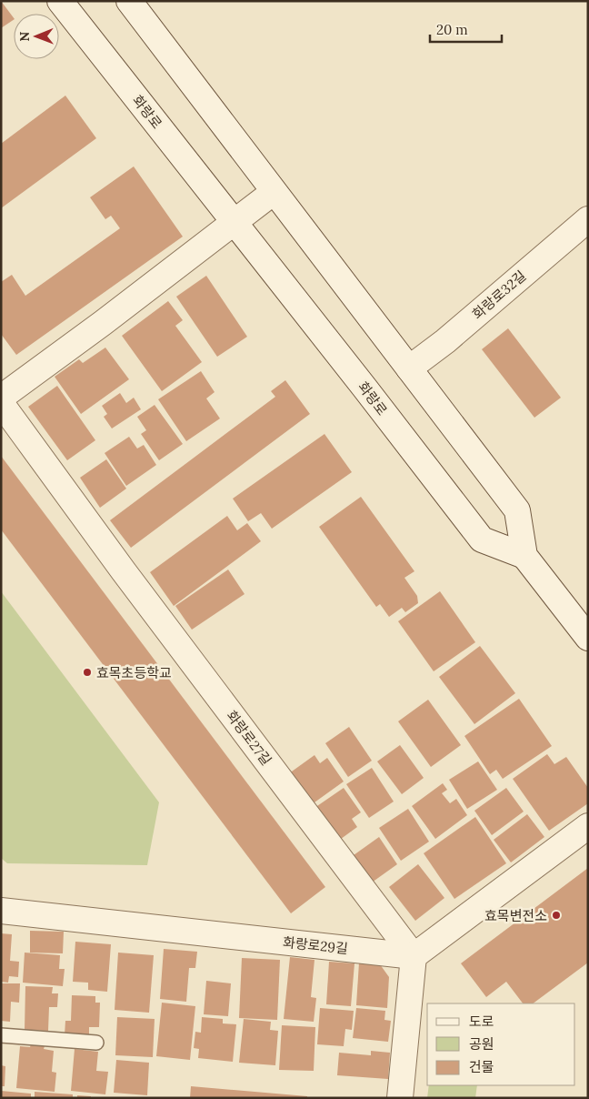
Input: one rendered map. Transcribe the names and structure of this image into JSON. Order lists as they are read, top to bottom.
{
  "streets": {
    "street": [
      "화랑로",
      "화랑로32길",
      "화랑로27길",
      "화랑로29길"
    ]
  },
  "crossings": [
    ["화랑로27길", "화랑로29길"]
  ],
  "places": ["효목초등학교", "효목변전소"],
  "legend": ["도로", "공원", "건물"],
  "scale_bar": "20 m",
  "north": "left"
}
